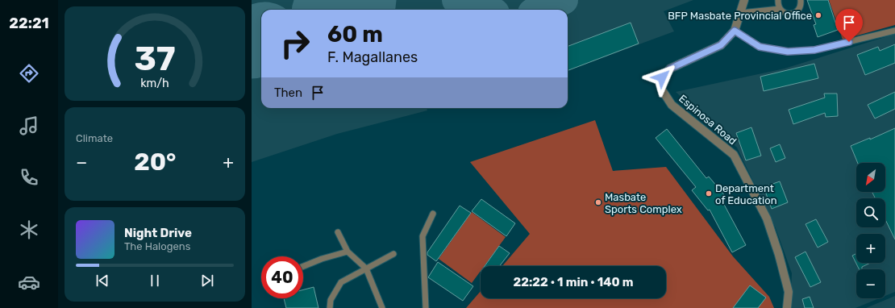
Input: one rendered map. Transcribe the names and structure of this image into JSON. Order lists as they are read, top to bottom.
{
  "streets": {
    "street": ["Espinosa Road"]
  },
  "places": ["BFP Masbate Provincial Office", "Department of Education", "Masbate Sports Complex"],
  "north": "bottom left",
  "page": {
    "tabs": "22:21",
    "turn": ["60 m", "F. Magallanes"],
    "then": "Then",
    "tile": "Climate",
    "heat": ["−", "20°", "+"],
    "map_buttons": ["+", "−"],
    "song": ["Night Drive", "The Halogens"],
    "limit": "40",
    "trip": "22:22 · 1 min · 140 m",
    "gauge": ["37", "km/h"]
  }
}
